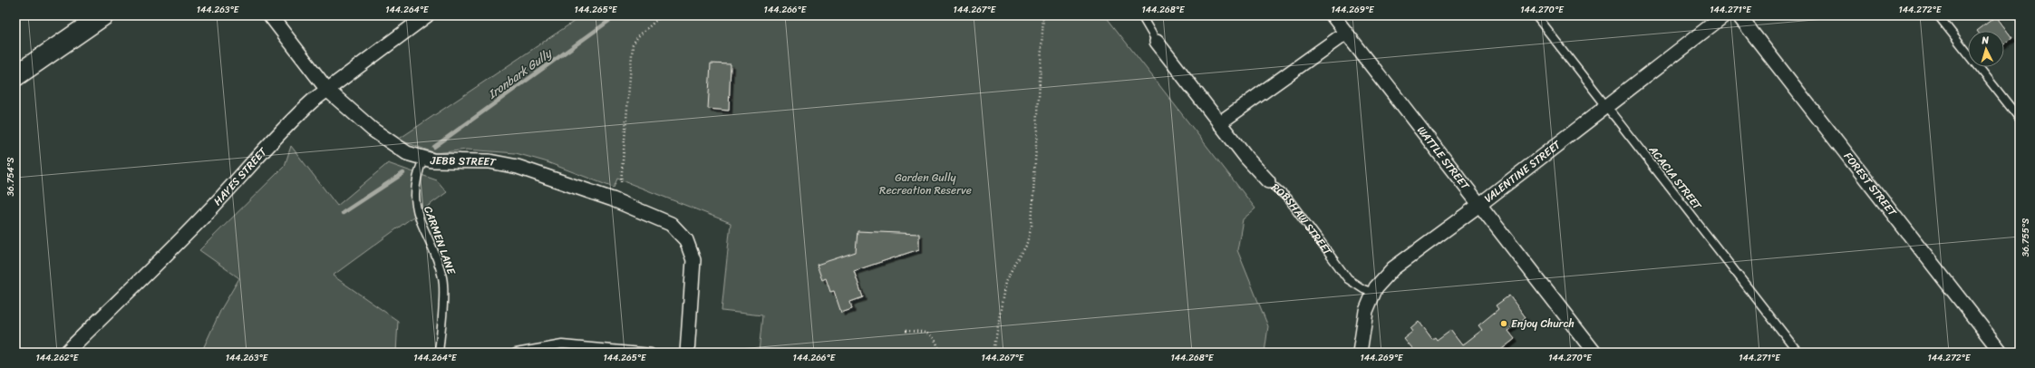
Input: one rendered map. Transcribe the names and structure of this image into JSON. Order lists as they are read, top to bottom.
{
  "streets": {
    "street": [
      "WATTLE STREET",
      "JEBB STREET",
      "VALENTINE STREET",
      "HAYES STREET",
      "FOREST STREET",
      "ROBSHAW STREET"
    ],
    "lane": ["ACACIA STREET", "CARMEN LANE"]
  },
  "crossings": [
    ["WATTLE STREET", "VALENTINE STREET"],
    ["JEBB STREET", "HAYES STREET"],
    ["JEBB STREET", "CARMEN LANE"],
    ["VALENTINE STREET", "ACACIA STREET"],
    ["VALENTINE STREET", "ROBSHAW STREET"]
  ],
  "water": ["Ironbark Gully"],
  "parks": ["Garden Gully Recreation Reserve"],
  "places": ["Enjoy Church"],
  "north": "top",
  "coordinates": [
    "144.263°E",
    "144.264°E",
    "144.265°E",
    "144.266°E",
    "144.267°E",
    "144.268°E",
    "144.269°E",
    "144.270°E",
    "144.271°E",
    "144.272°E",
    "36.754°S",
    "36.755°S",
    "144.262°E"
  ]
}
